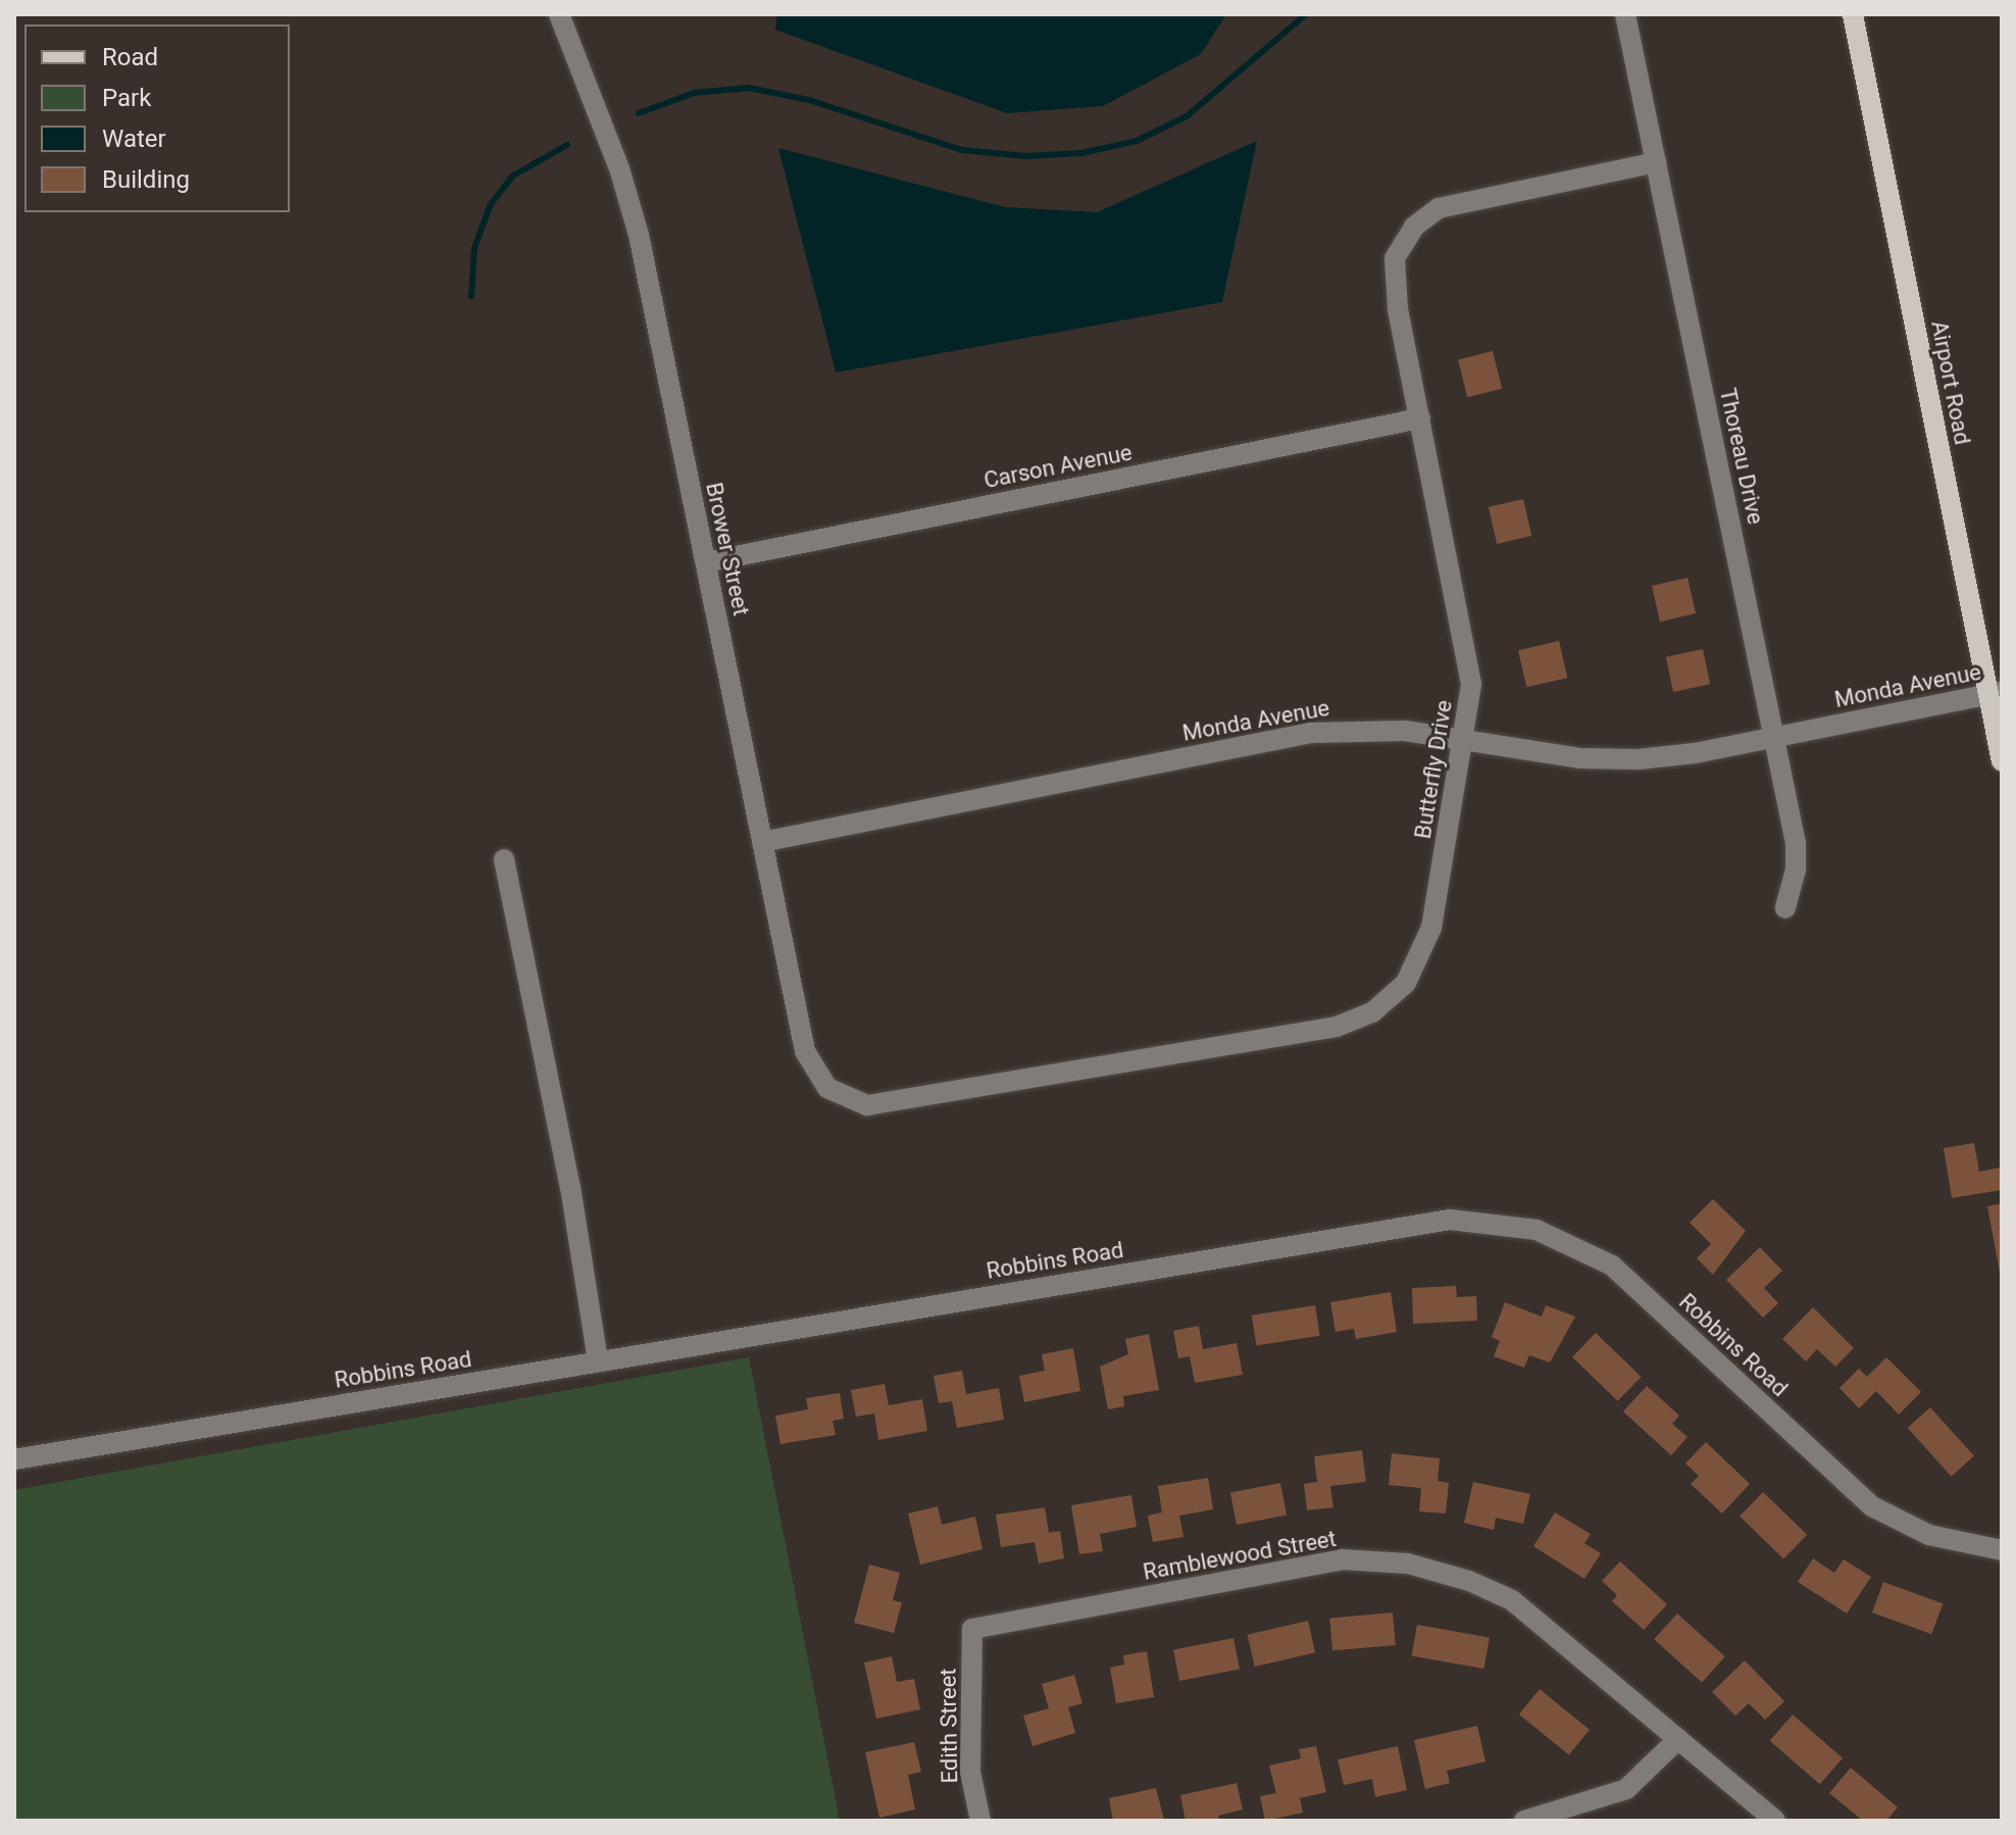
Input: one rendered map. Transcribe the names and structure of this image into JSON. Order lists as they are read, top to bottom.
{
  "streets": {
    "main road": ["Airport Road"],
    "street": [
      "Thoreau Drive",
      "Carson Avenue",
      "Brower Street",
      "Monda Avenue",
      "Butterfly Drive",
      "Robbins Road",
      "Ramblewood Street",
      "Edith Street"
    ]
  },
  "crossings": [
    ["Airport Road", "Monda Avenue"],
    ["Thoreau Drive", "Monda Avenue"],
    ["Thoreau Drive", "Butterfly Drive"],
    ["Carson Avenue", "Brower Street"],
    ["Carson Avenue", "Butterfly Drive"],
    ["Brower Street", "Monda Avenue"],
    ["Brower Street", "Butterfly Drive"],
    ["Monda Avenue", "Butterfly Drive"],
    ["Ramblewood Street", "Edith Street"]
  ],
  "legend": [
    "Road",
    "Park",
    "Water",
    "Building"
  ]
}
